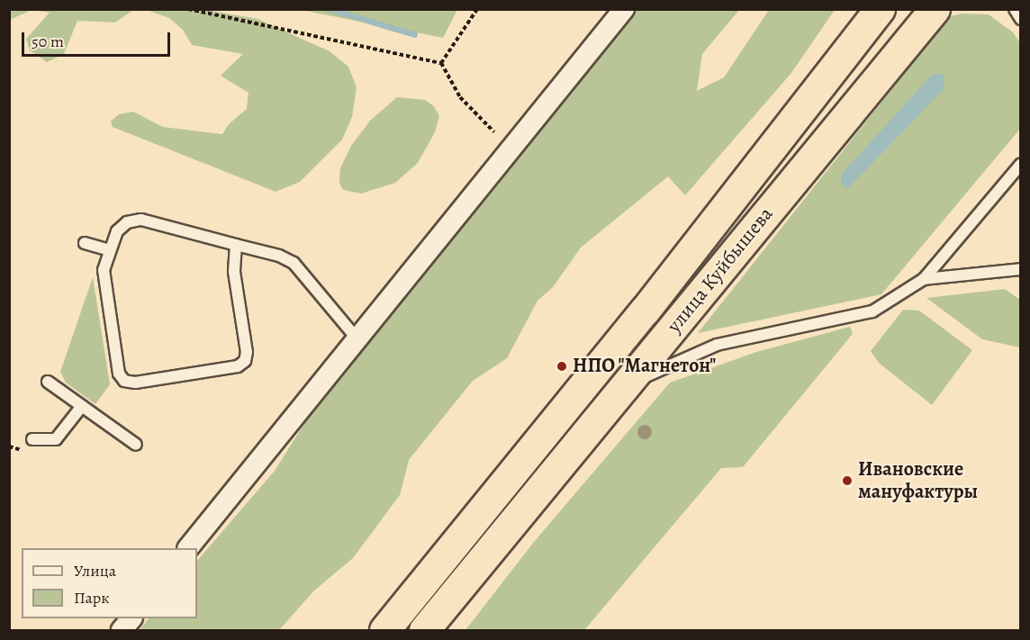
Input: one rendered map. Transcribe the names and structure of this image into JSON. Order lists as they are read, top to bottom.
{
  "streets": {
    "highway": ["улица Куйбышева"]
  },
  "places": ["НПО \"Магнетон\"", "Ивановские мануфактуры"],
  "legend": ["Улица", "Парк"],
  "scale_bar": "50 m"
}
